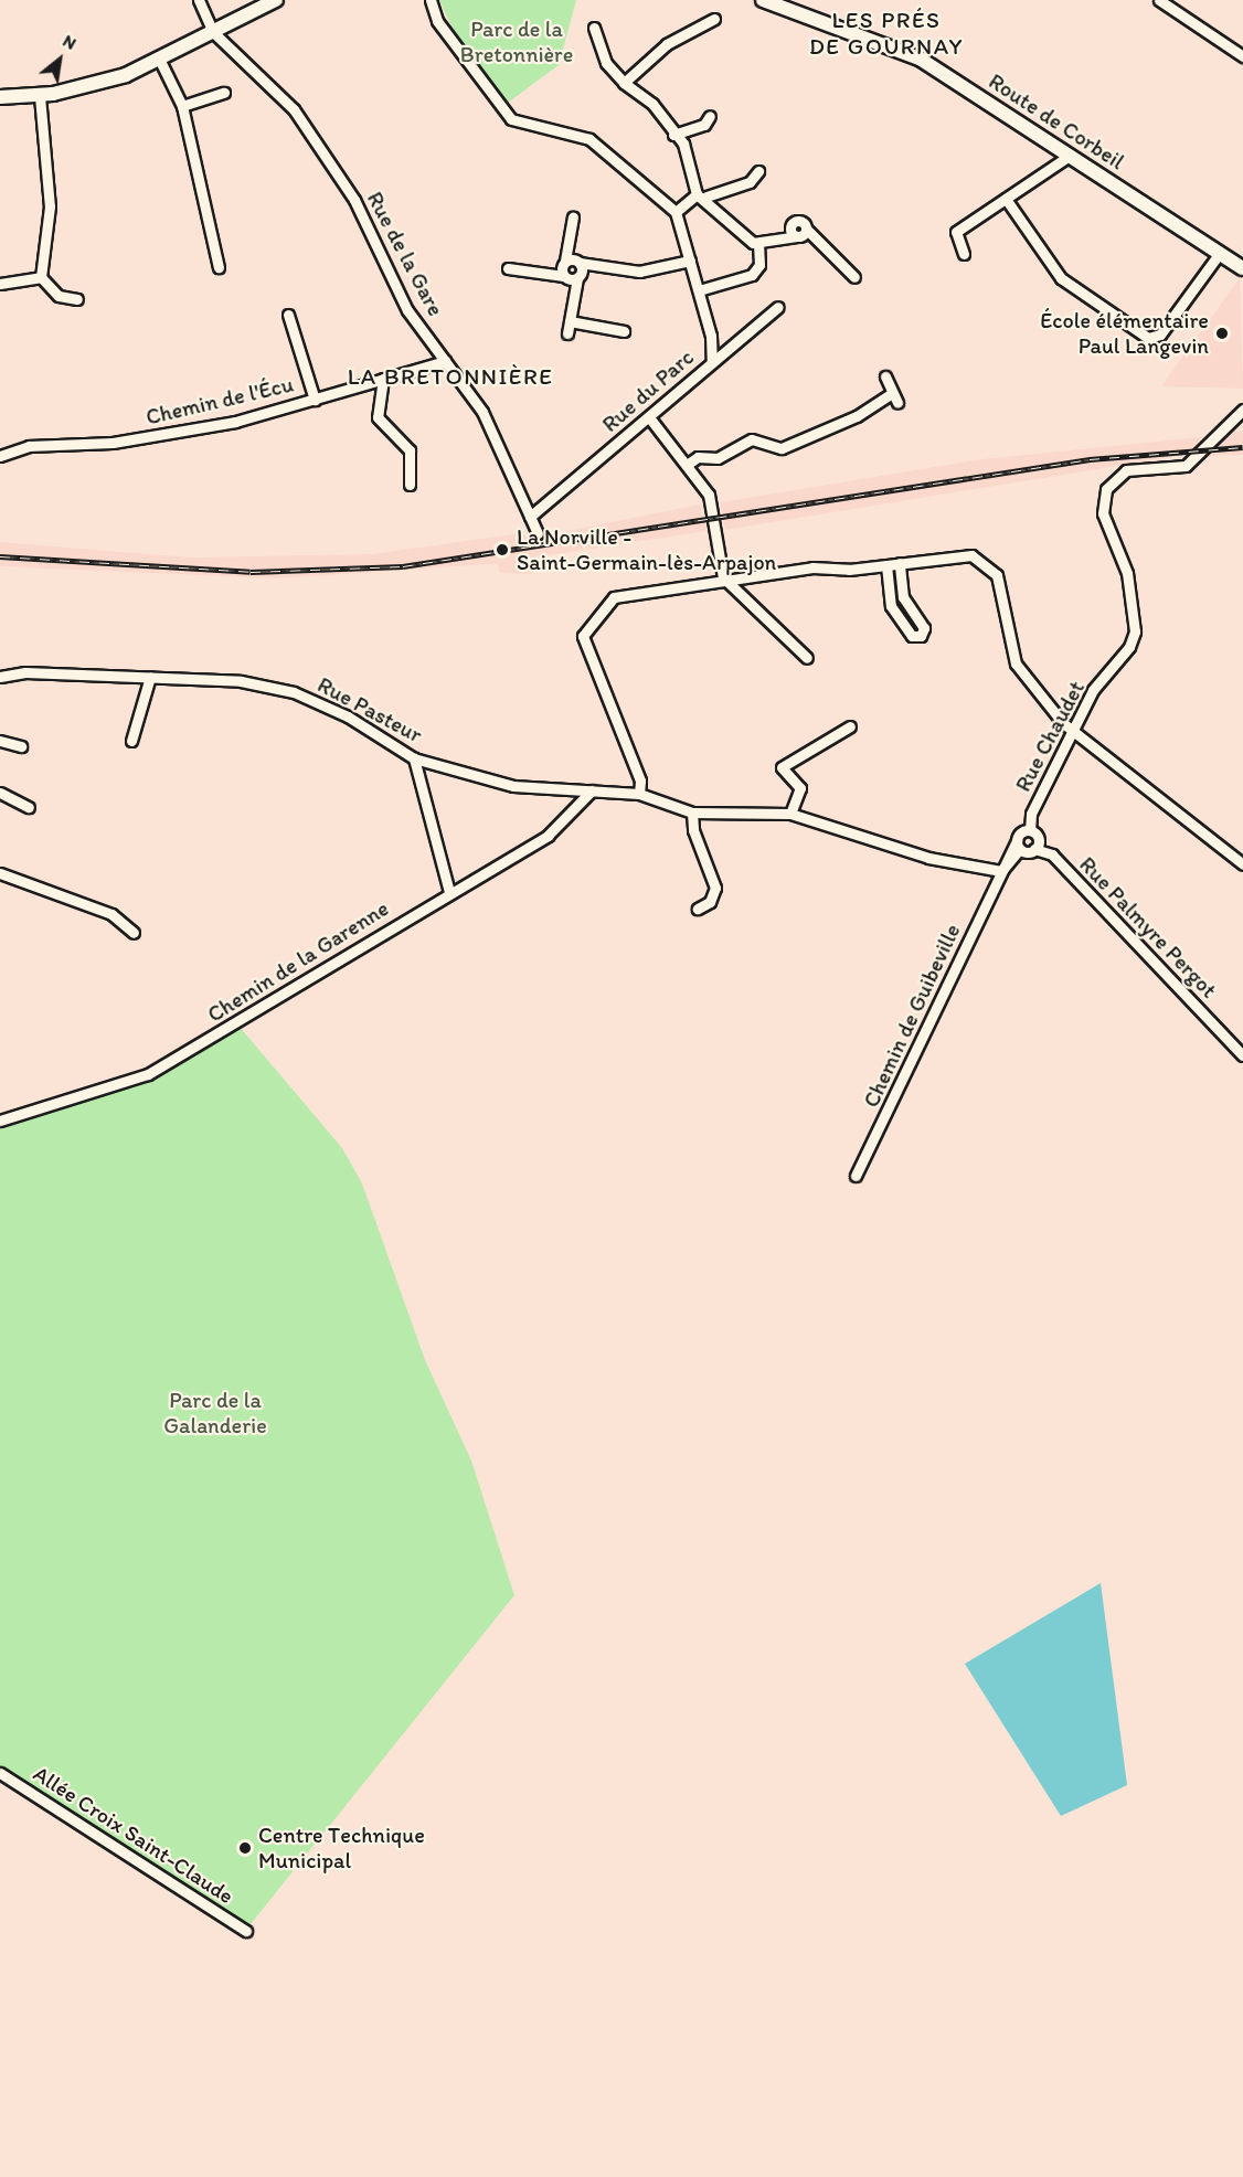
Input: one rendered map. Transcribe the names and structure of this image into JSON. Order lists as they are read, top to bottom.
{
  "streets": {
    "main road": ["Route de Corbeil"],
    "street": [
      "Rue de la Gare",
      "Rue du Parc",
      "Chemin de l'Écu",
      "Rue Pasteur",
      "Rue Chaudet",
      "Rue Palmyre Pergot",
      "Chemin de la Garenne",
      "Chemin de Guibeville",
      "Allée Croix Saint-Claude"
    ]
  },
  "crossings": [
    ["Rue de la Gare", "Rue du Parc"],
    ["Rue de la Gare", "Chemin de l'Écu"],
    ["Rue Pasteur", "Chemin de la Garenne"]
  ],
  "districts": ["LES PRÉS DE GOURNAY", "LA BRETONNIÈRE"],
  "parks": ["Parc de la Bretonnière", "Parc de la Galanderie"],
  "places": ["École élémentaire Paul Langevin", "La Norville - Saint-Germain-lès-Arpajon", "Centre Technique Municipal"],
  "north": "top right"
}
